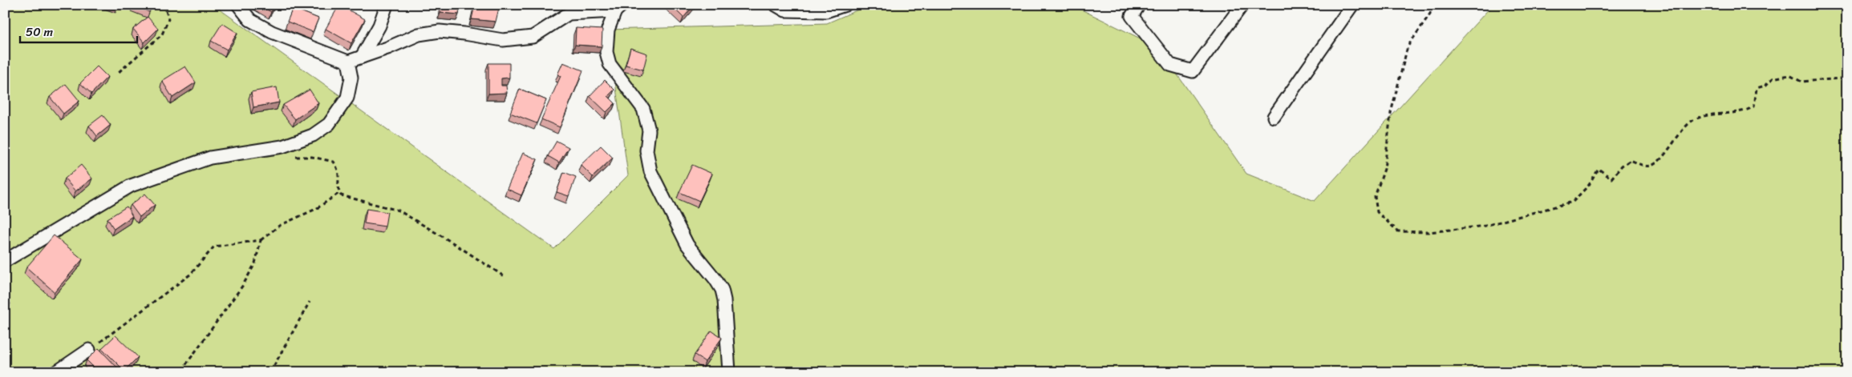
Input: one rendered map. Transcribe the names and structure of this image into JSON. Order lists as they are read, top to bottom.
{
  "scale_bar": "50 m"
}
